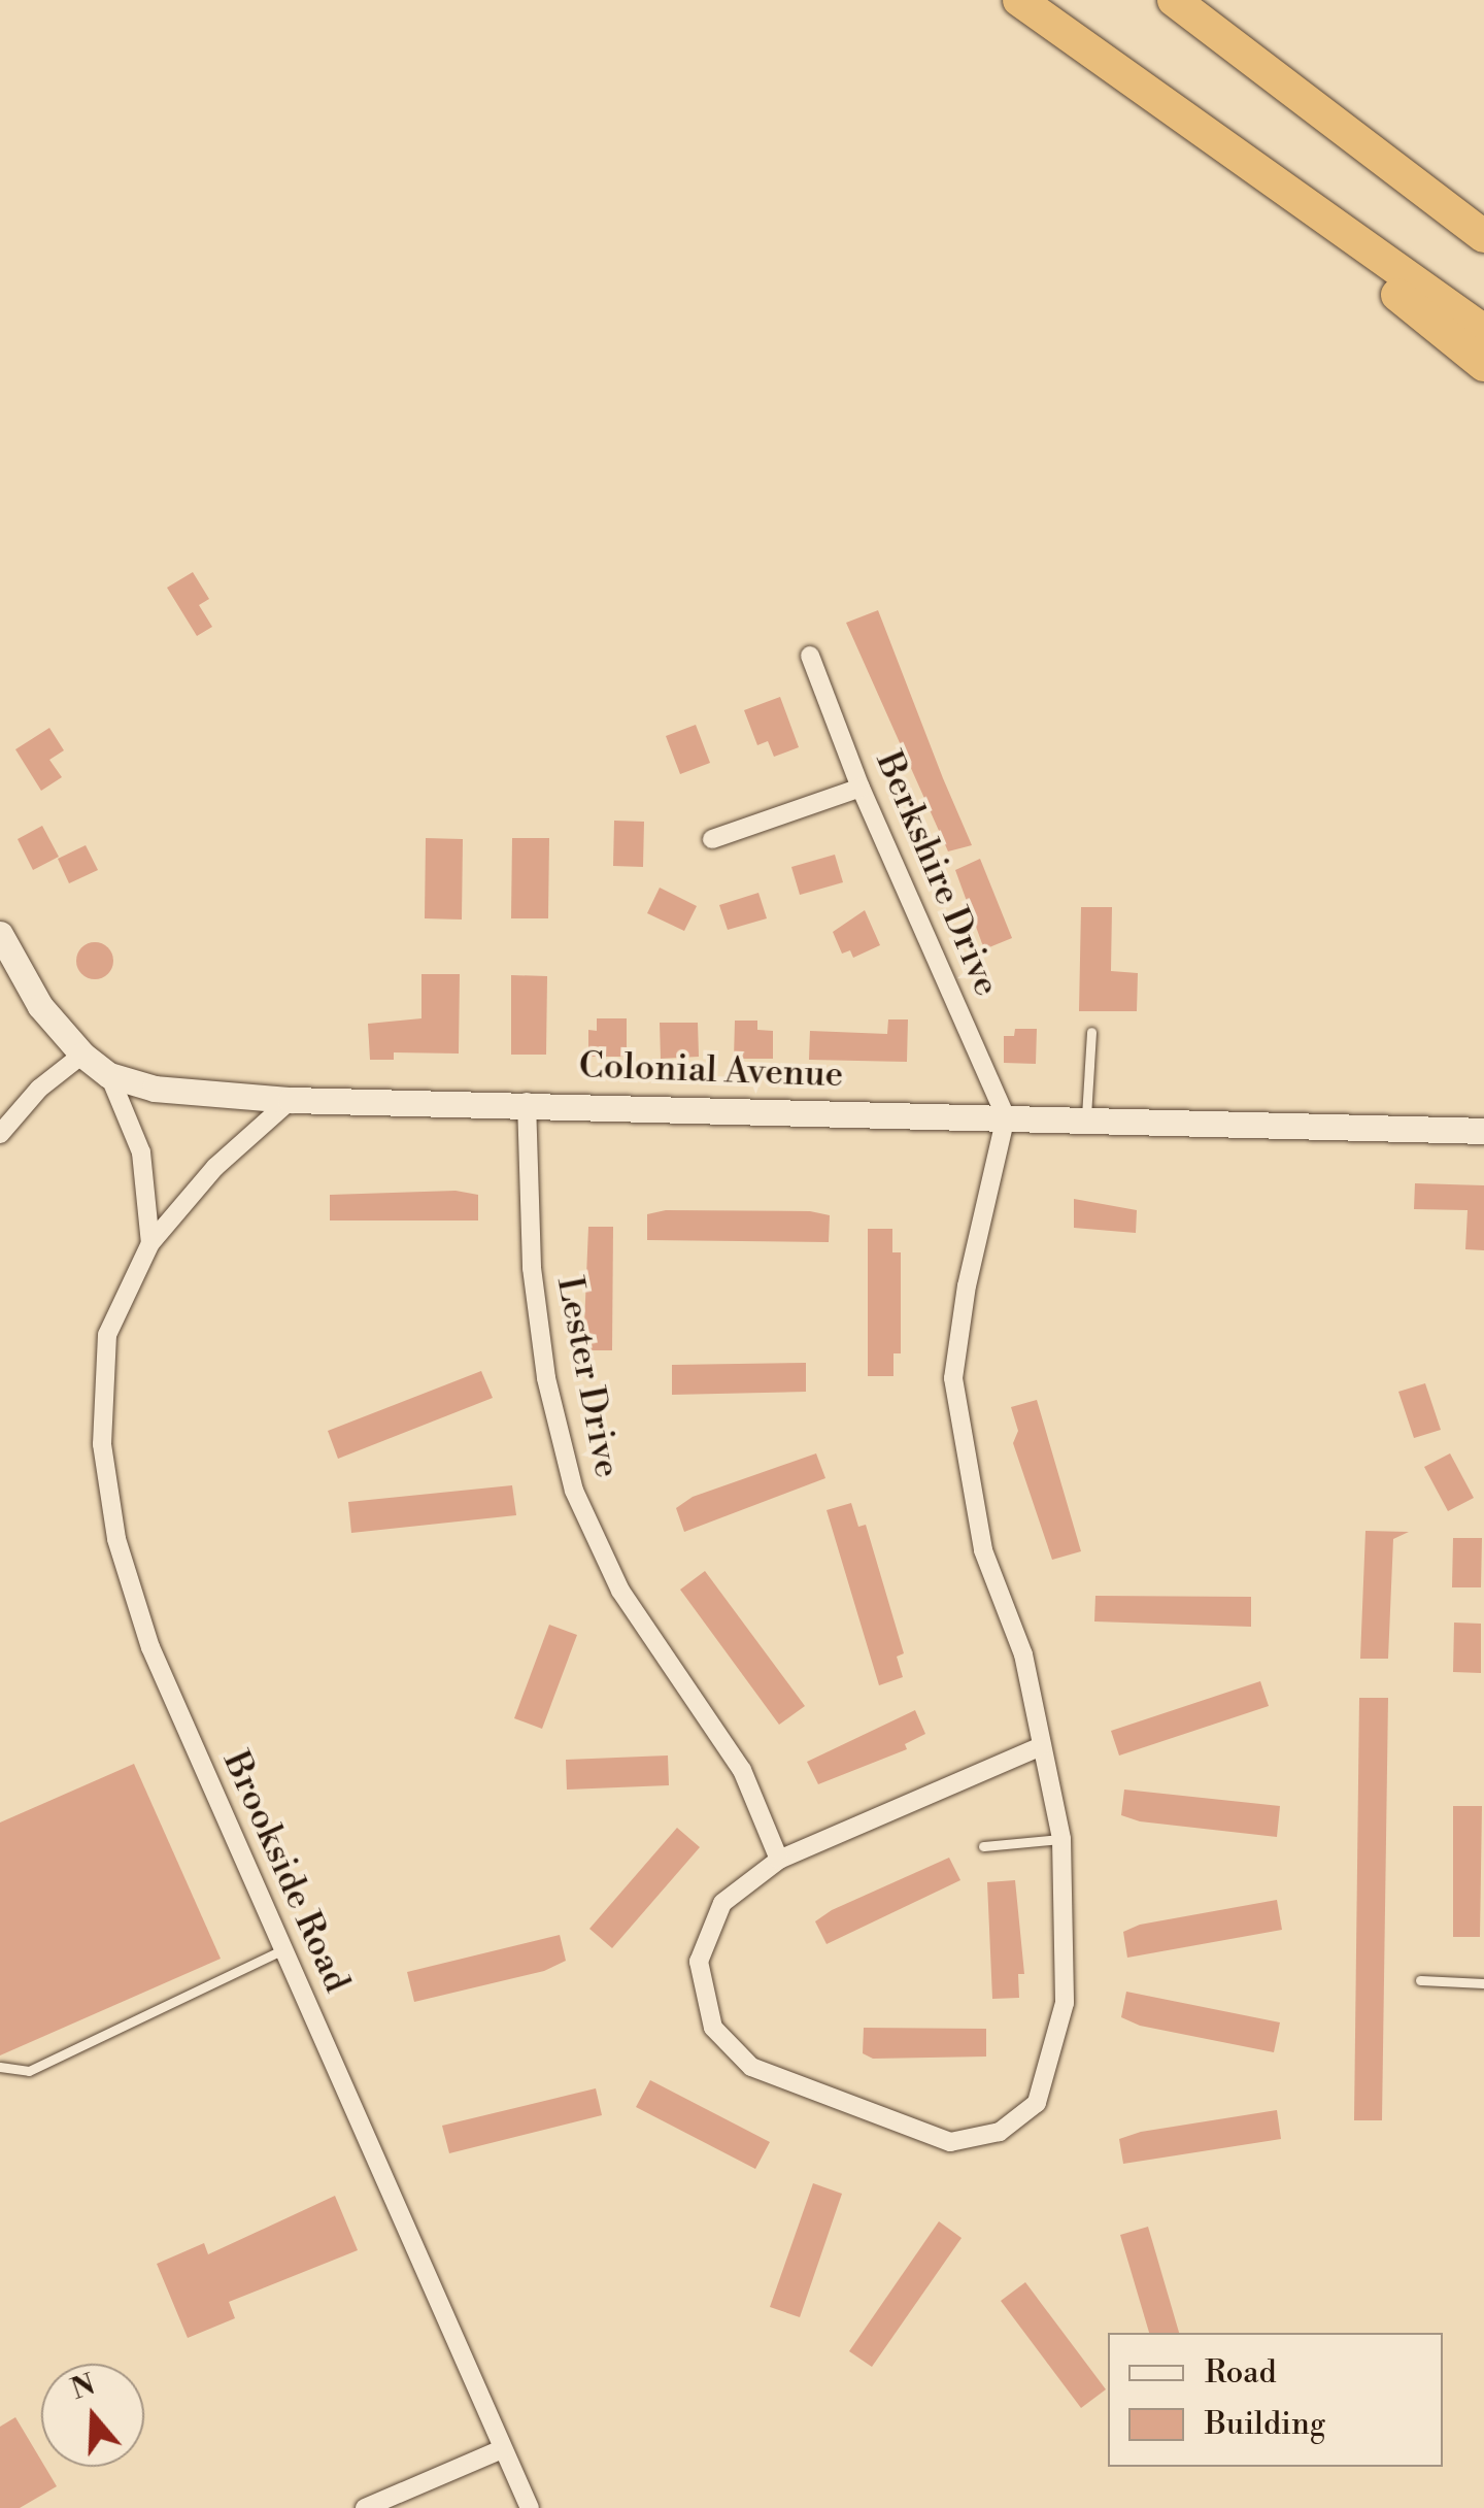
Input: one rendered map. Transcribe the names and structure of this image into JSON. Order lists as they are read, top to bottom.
{
  "streets": {
    "street": [
      "Berkshire Drive",
      "Colonial Avenue",
      "Lester Drive",
      "Brookside Road"
    ]
  },
  "crossings": [
    ["Berkshire Drive", "Colonial Avenue"],
    ["Colonial Avenue", "Lester Drive"],
    ["Colonial Avenue", "Brookside Road"]
  ],
  "legend": ["Road", "Building"],
  "north": "top"
}
